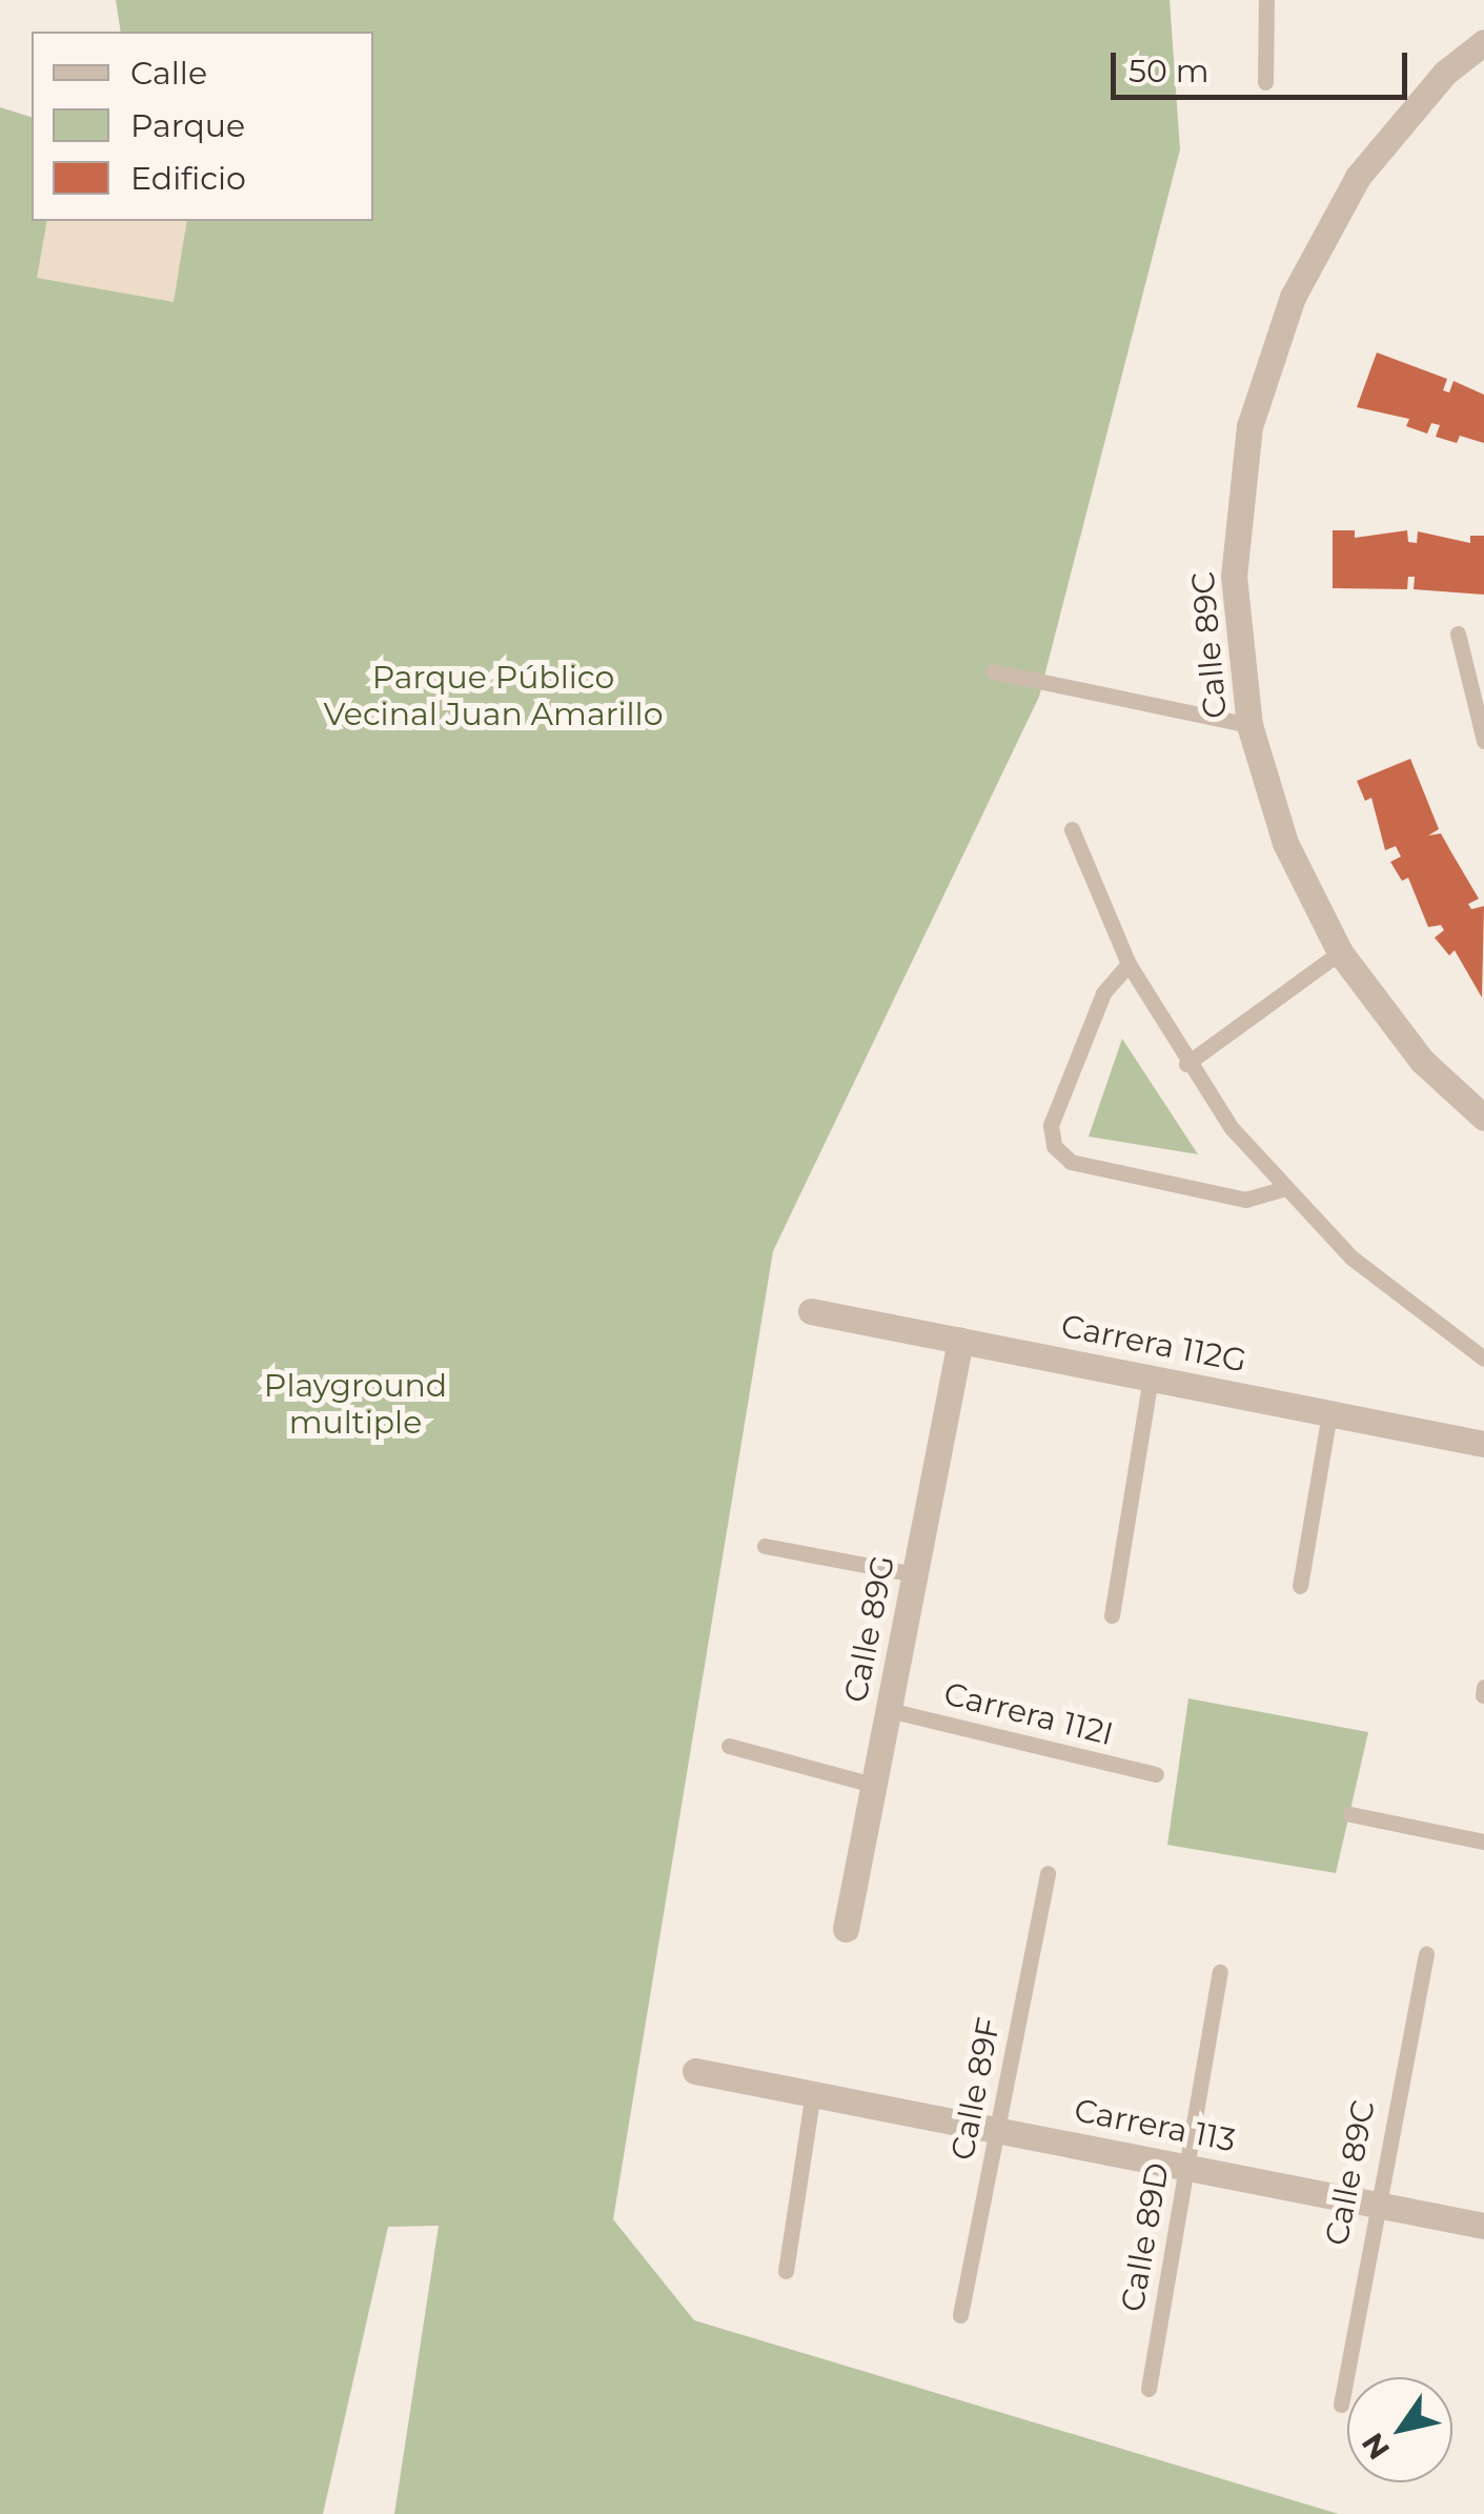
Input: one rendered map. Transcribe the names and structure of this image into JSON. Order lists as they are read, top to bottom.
{
  "streets": {
    "street": [
      "Calle 89C",
      "Carrera 112G",
      "Calle 89G",
      "Carrera 113"
    ],
    "lane": ["Carrera 112I", "Calle 89F", "Calle 89D"]
  },
  "crossings": [
    ["Calle 89C", "Carrera 113"],
    ["Carrera 112G", "Calle 89G"],
    ["Calle 89G", "Carrera 112I"],
    ["Calle 89F", "Carrera 113"],
    ["Carrera 113", "Calle 89D"]
  ],
  "parks": ["Parque Público Vecinal Juan Amarillo", "Playground multiple"],
  "legend": ["Calle", "Parque", "Edificio"],
  "scale_bar": "50 m",
  "north": "bottom left"
}
